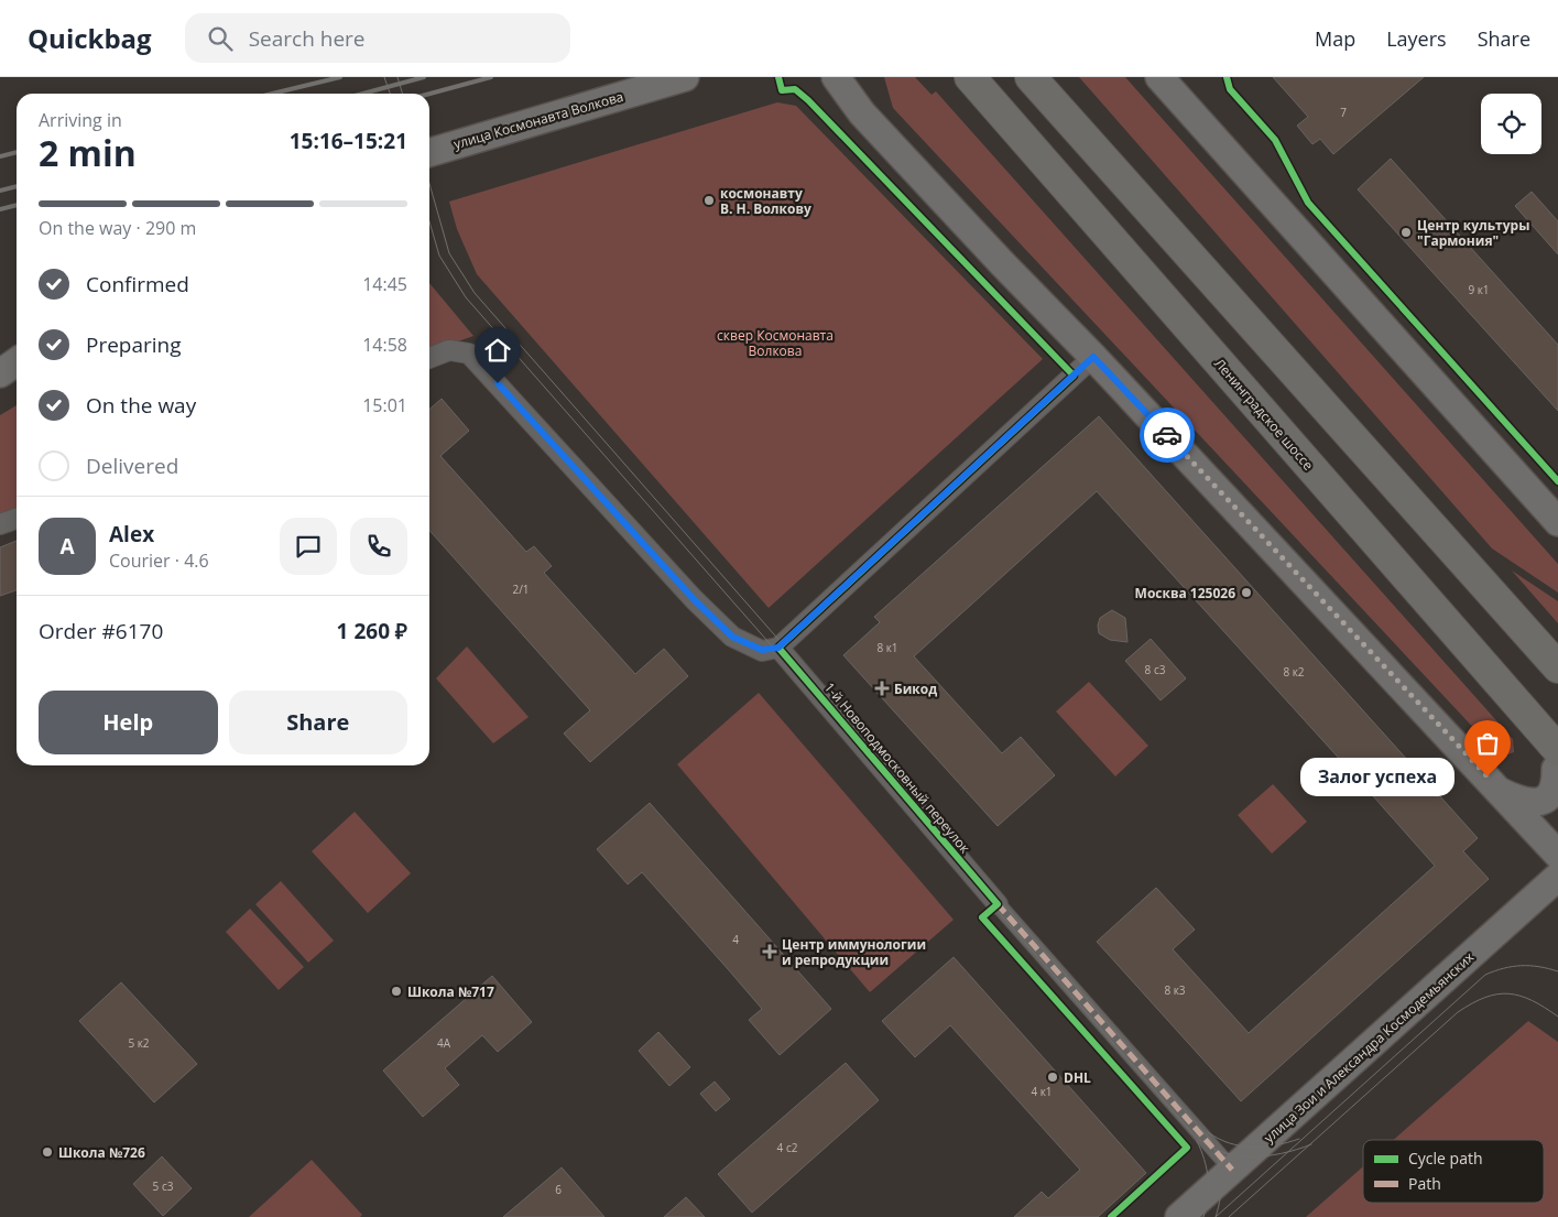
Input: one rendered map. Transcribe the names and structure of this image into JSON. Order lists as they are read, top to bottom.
{
  "streets": {
    "main road": ["улица Космонавта Волкова", "Ленинградское шоссе", "улица Зои и Александра Космодемьянских"],
    "street": ["1-й Новоподмосковный переулок"]
  },
  "crossings": [
    ["1-й Новоподмосковный переулок", "улица Зои и Александра Космодемьянских"]
  ],
  "parks": ["сквер Космонавта Волкова"],
  "places": {
    "other": [
      "космонавту В. Н. Волкову",
      "Центр культуры \"Гармония\"",
      "Москва 125026",
      "Залог успеха",
      "Школа №717",
      "DHL",
      "Школа №726"
    ],
    "health": ["Бикод", "Центр иммунологии и репродукции"]
  },
  "house_numbers": [
    "7",
    "9 к1",
    "2/1",
    "8 к1",
    "8 с3",
    "8 к2",
    "4",
    "8 к3",
    "5 к2",
    "4А",
    "4 к1",
    "4 с2",
    "5 с3",
    "6"
  ],
  "legend": ["Cycle path", "Path"],
  "page": {
    "header": "Quickbag",
    "search": "Search here",
    "nav": ["Map", "Layers", "Share"],
    "heading": ["2 min", "Arriving in", "15:16–15:21"],
    "panel": [
      "Alex",
      "Courier · 4.6",
      "Order #6170",
      "1 260 ₽"
    ],
    "bar": "On the way · 290 m",
    "list": [
      ["Confirmed", "14:45"],
      ["Preparing", "14:58"],
      ["On the way", "15:01"],
      "Delivered"
    ],
    "round": "A",
    "buttons": ["Help", "Share"],
    "bubble": "Залог успеха"
  }
}
